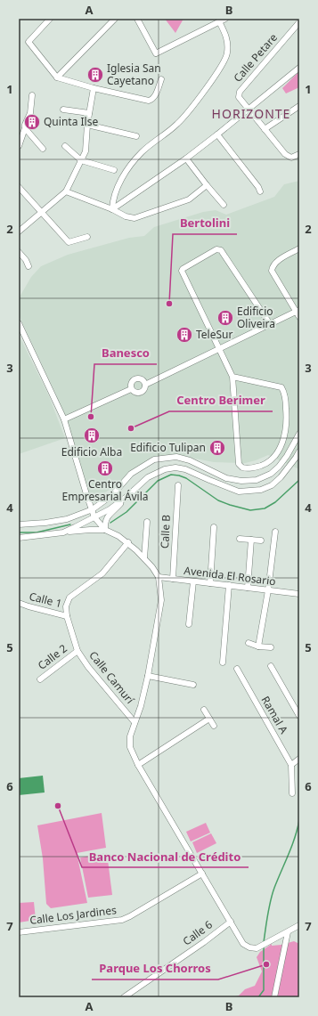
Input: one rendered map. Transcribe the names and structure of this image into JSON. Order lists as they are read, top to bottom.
{
  "streets": {
    "street": [
      "Calle Petare",
      "Calle B",
      "Avenida El Rosario",
      "Calle 1",
      "Calle 2",
      "Calle Camurí",
      "Ramal A",
      "Calle Los Jardines",
      "Calle 6"
    ]
  },
  "crossings": [
    ["Calle B", "Avenida El Rosario"],
    ["Calle 1", "Calle Camurí"],
    ["Calle 2", "Calle Camurí"]
  ],
  "districts": ["HORIZONTE"],
  "places": {
    "building": [
      "Iglesia San Cayetano",
      "Quinta Ilse",
      "Edificio Oliveira",
      "TeleSur",
      "Edificio Alba",
      "Edificio Tulipan",
      "Centro Empresarial Ávila"
    ],
    "other": [
      "Bertolini",
      "Banesco",
      "Centro Berimer",
      "Banco Nacional de Crédito",
      "Parque Los Chorros"
    ]
  },
  "grid": {
    "columns": ["A", "B"],
    "rows": [
      "1",
      "2",
      "3",
      "4",
      "5",
      "6",
      "7"
    ]
  }
}
